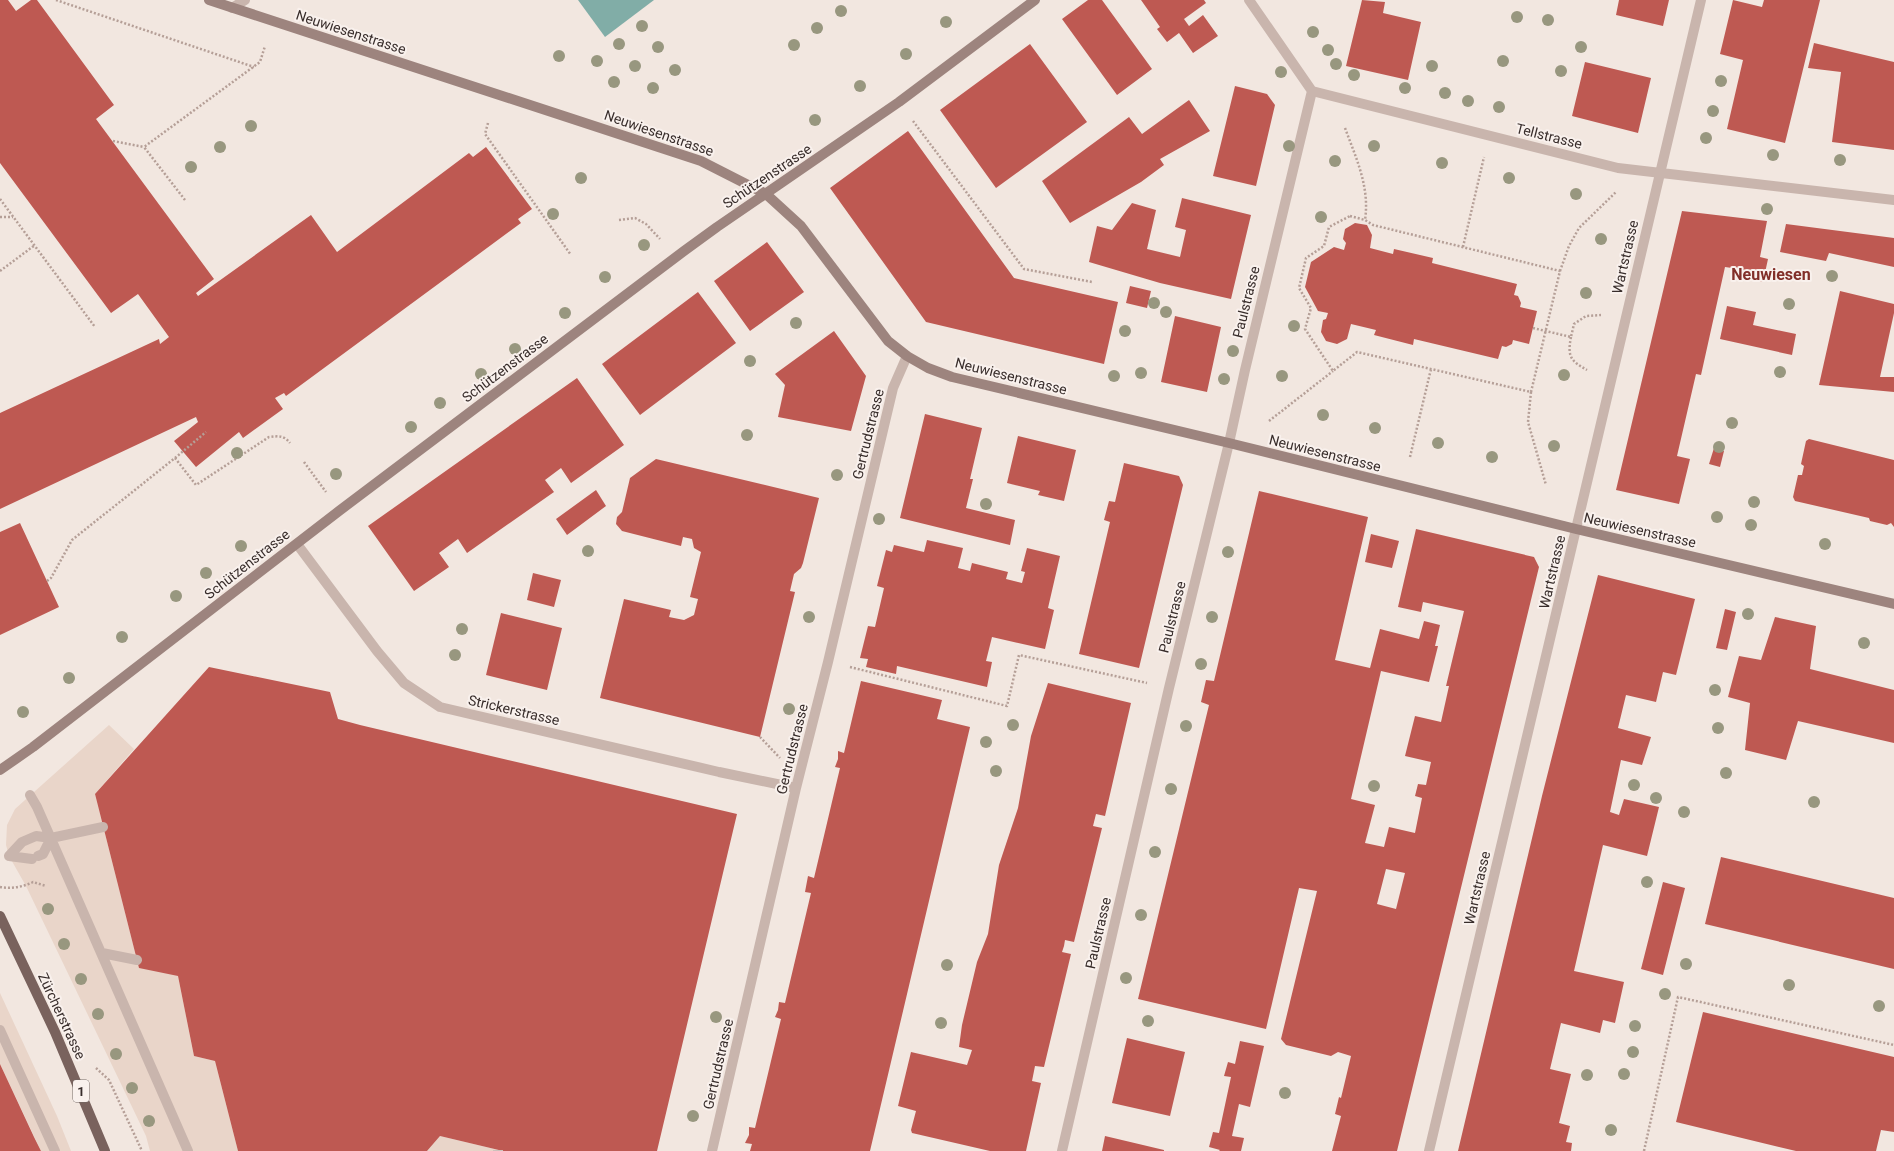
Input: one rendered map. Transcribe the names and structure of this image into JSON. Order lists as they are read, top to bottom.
{
  "streets": {
    "main road": [
      "Neuwiesenstrasse",
      "Schützenstrasse",
      "Zürcherstrasse",
      "1"
    ],
    "street": [
      "Tellstrasse",
      "Wartstrasse",
      "Paulstrasse",
      "Gertrudstrasse",
      "Strickerstrasse"
    ]
  },
  "crossings": [
    ["Neuwiesenstrasse", "Schützenstrasse"],
    ["Neuwiesenstrasse", "Wartstrasse"],
    ["Neuwiesenstrasse", "Paulstrasse"],
    ["Neuwiesenstrasse", "Gertrudstrasse"],
    ["Tellstrasse", "Wartstrasse"],
    ["Tellstrasse", "Paulstrasse"],
    ["Schützenstrasse", "Strickerstrasse"],
    ["Gertrudstrasse", "Strickerstrasse"]
  ],
  "districts": ["Neuwiesen"]
}
